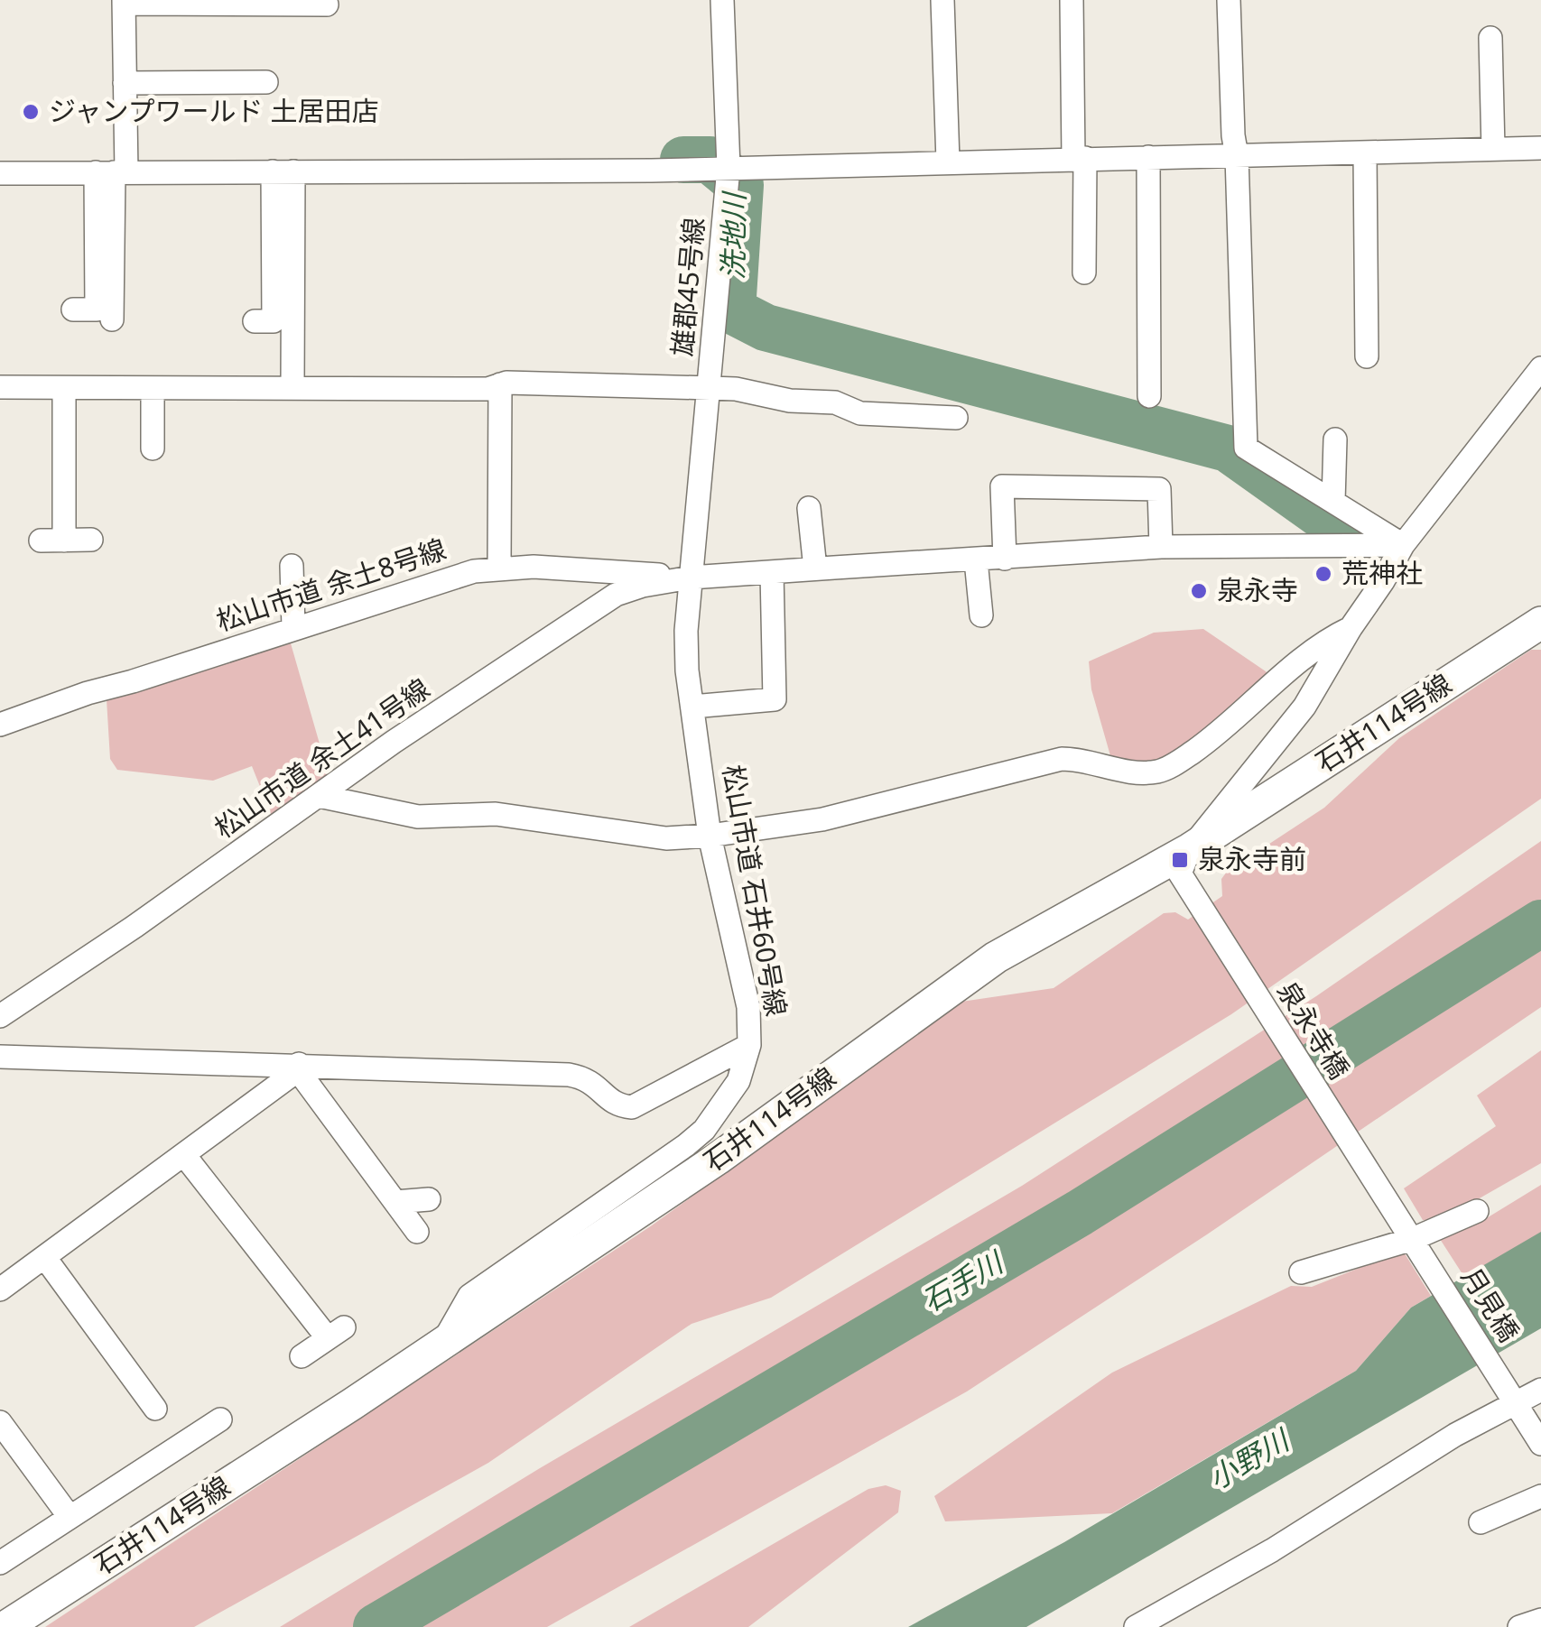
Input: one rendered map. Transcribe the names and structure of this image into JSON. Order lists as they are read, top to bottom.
{
  "streets": {
    "street": [
      "雄郡45号線",
      "松山市道 余土8号線",
      "石井114号線",
      "松山市道 余土41号線",
      "松山市道 石井60号線",
      "泉永寺橋",
      "月見橋"
    ]
  },
  "crossings": [
    ["雄郡45号線", "松山市道 余土8号線"],
    ["雄郡45号線", "松山市道 余土41号線"],
    ["雄郡45号線", "松山市道 石井60号線"],
    ["松山市道 余土8号線", "松山市道 余土41号線"],
    ["松山市道 余土8号線", "松山市道 石井60号線"],
    ["石井114号線", "松山市道 石井60号線"],
    ["石井114号線", "泉永寺橋"],
    ["松山市道 余土41号線", "松山市道 石井60号線"],
    ["泉永寺橋", "月見橋"]
  ],
  "water": ["洗地川", "石手川", "小野川"],
  "places": {
    "other": ["ジャンプワールド 土居田店", "荒神社", "泉永寺"],
    "transit": ["泉永寺前"]
  }
}
